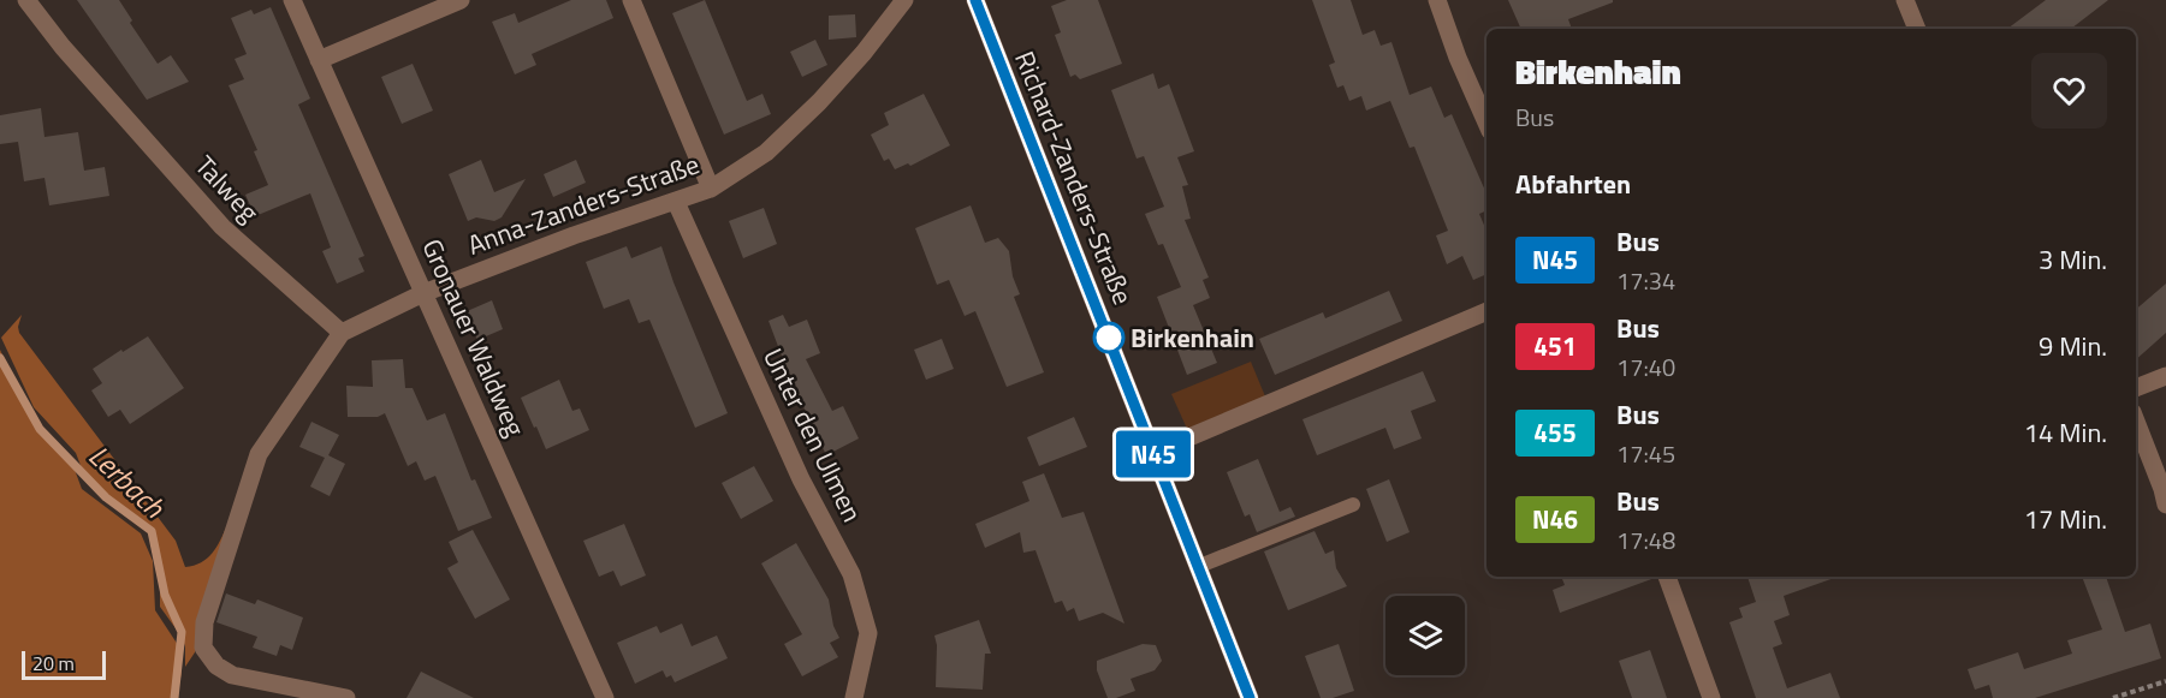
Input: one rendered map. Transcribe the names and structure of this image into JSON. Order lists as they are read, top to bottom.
{
  "streets": {
    "street": [
      "Richard-Zanders-Straße",
      "Talweg",
      "Anna-Zanders-Straße",
      "Gronauer Waldweg",
      "Unter den Ulmen"
    ]
  },
  "crossings": [
    ["Anna-Zanders-Straße", "Gronauer Waldweg"],
    ["Anna-Zanders-Straße", "Unter den Ulmen"]
  ],
  "water": ["Lerbach"],
  "places": ["Birkenhain"],
  "lines": ["bus line N45"],
  "scale_bar": "20 m",
  "page": {
    "on_map": "N45",
    "heading": [
      ["Birkenhain", "Bus"],
      "Abfahrten"
    ],
    "list": [
      {
        "mark": "N45",
        "name": "Bus",
        "note": "17:34",
        "value": "3 Min."
      },
      {
        "mark": "451",
        "name": "Bus",
        "note": "17:40",
        "value": "9 Min."
      },
      {
        "mark": "455",
        "name": "Bus",
        "note": "17:45",
        "value": "14 Min."
      },
      {
        "mark": "N46",
        "name": "Bus",
        "note": "17:48",
        "value": "17 Min."
      }
    ],
    "scale": "20 m"
  }
}
